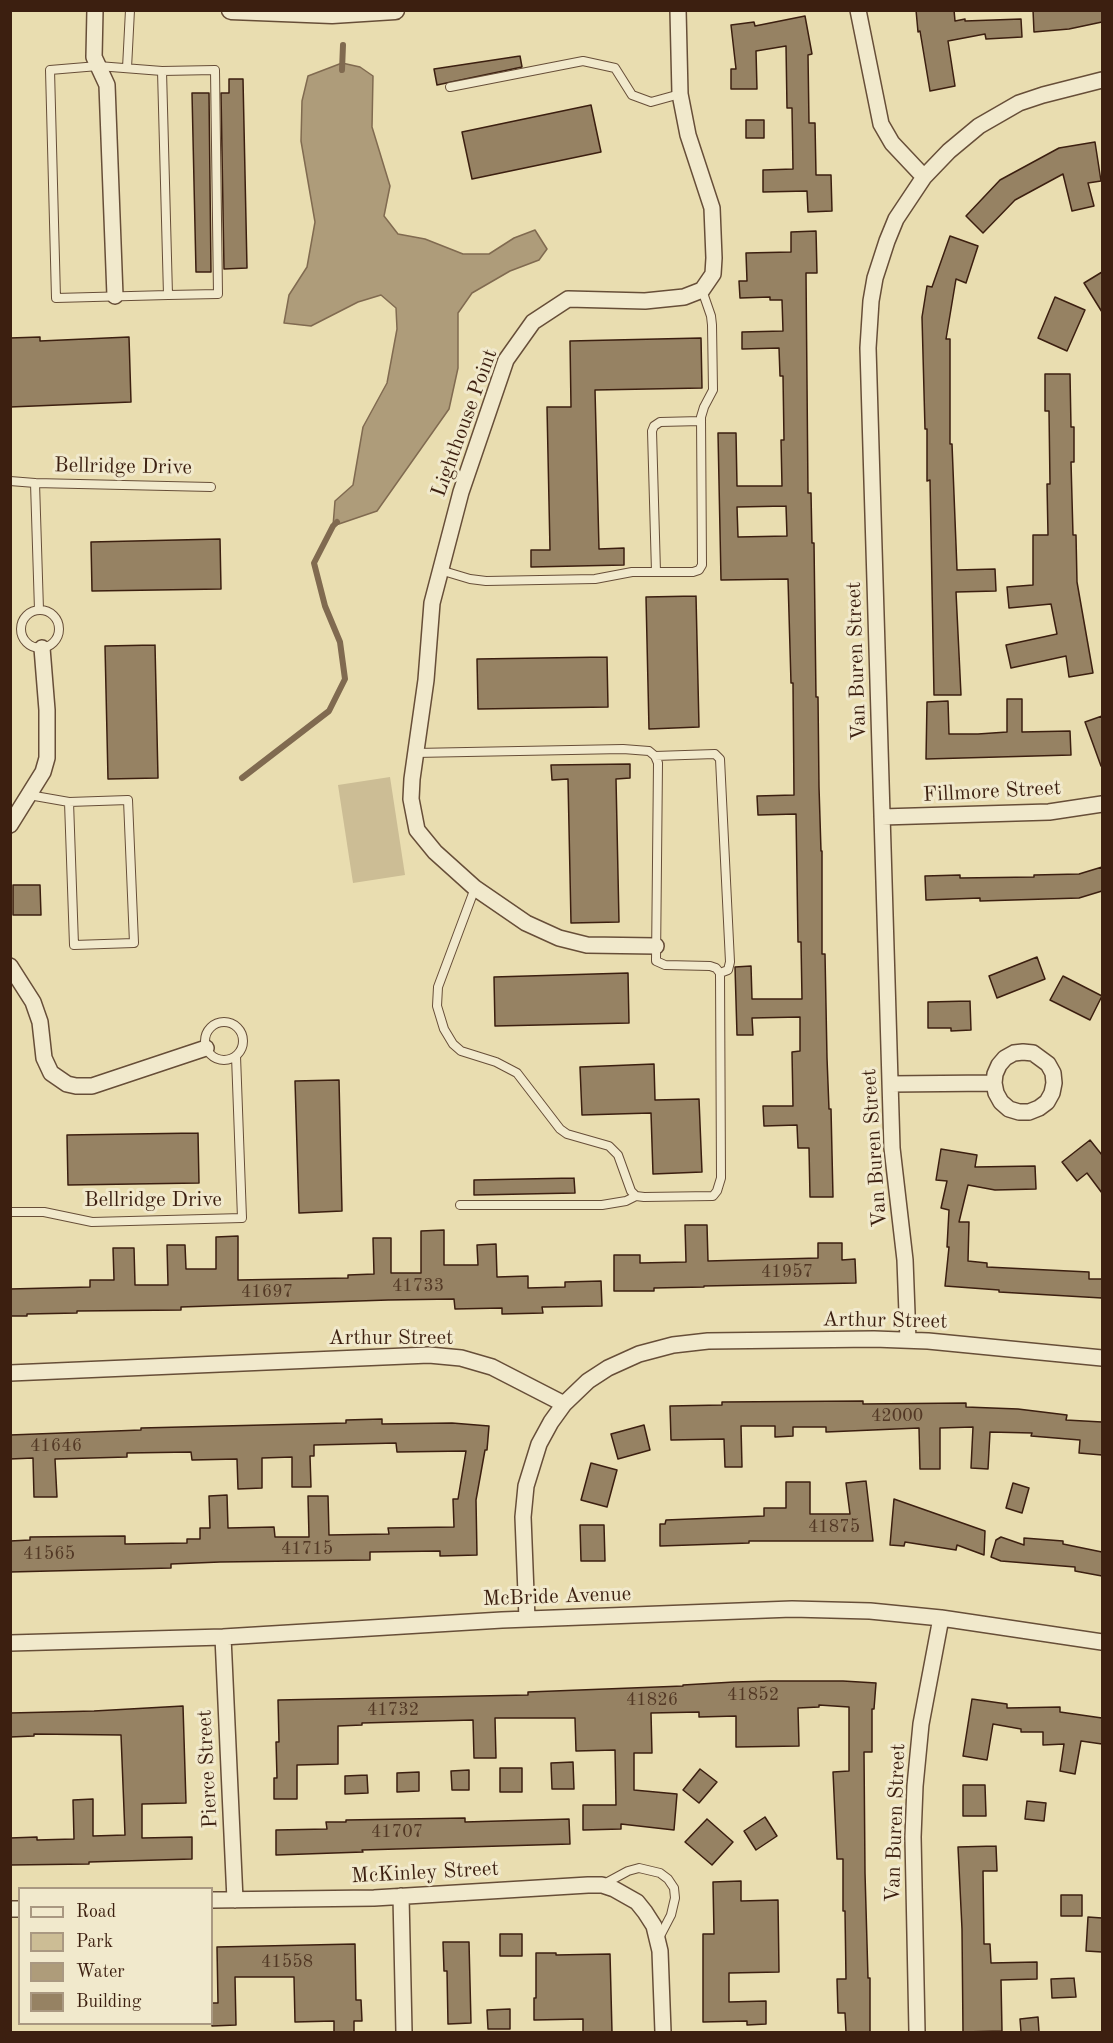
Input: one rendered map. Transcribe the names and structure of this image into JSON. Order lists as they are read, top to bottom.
{
  "streets": {
    "street": [
      "Lighthouse Point",
      "Van Buren Street",
      "Fillmore Street",
      "Arthur Street",
      "McBride Avenue",
      "Pierce Street",
      "McKinley Street"
    ],
    "lane": ["Bellridge Drive"]
  },
  "crossings": [
    ["Van Buren Street", "Fillmore Street"],
    ["Van Buren Street", "Arthur Street"],
    ["Van Buren Street", "McBride Avenue"],
    ["McBride Avenue", "Pierce Street"],
    ["Pierce Street", "McKinley Street"]
  ],
  "house_numbers": [
    "41957",
    "41733",
    "41697",
    "42000",
    "41646",
    "41875",
    "41715",
    "41565",
    "41852",
    "41826",
    "41732",
    "41707",
    "41558"
  ],
  "legend": [
    "Road",
    "Park",
    "Water",
    "Building"
  ]
}
